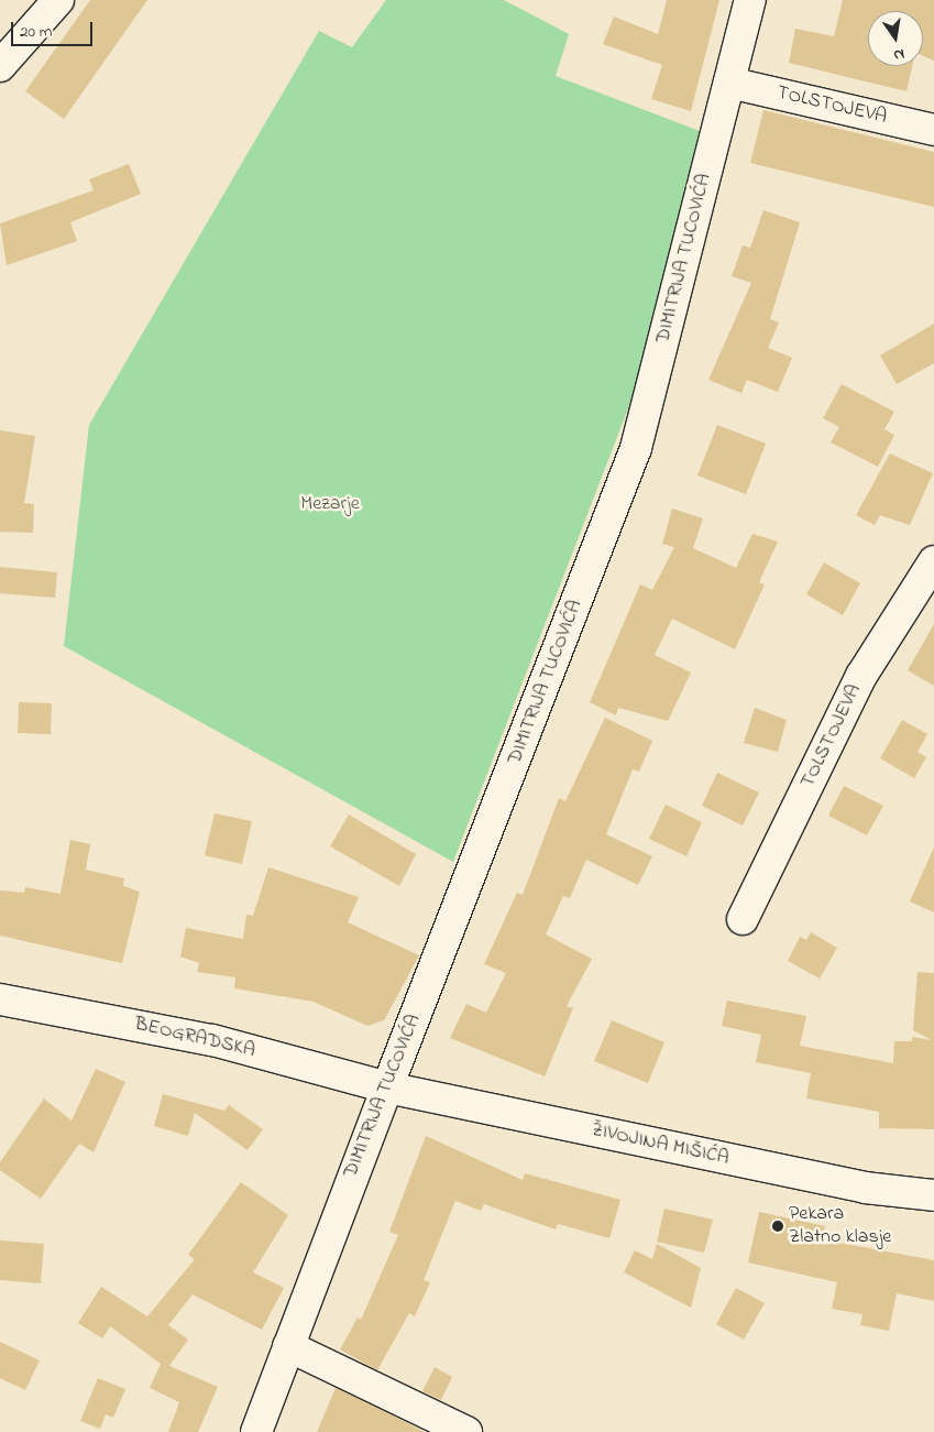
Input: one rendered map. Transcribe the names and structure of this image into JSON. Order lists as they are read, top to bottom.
{
  "streets": {
    "street": [
      "TOLSTOJEVA",
      "DIMITRIJA TUCOVIĆA",
      "BEOGRADSKA",
      "ŽIVOJINA MIŠIĆA"
    ]
  },
  "crossings": [
    ["TOLSTOJEVA", "DIMITRIJA TUCOVIĆA"],
    ["DIMITRIJA TUCOVIĆA", "BEOGRADSKA"],
    ["DIMITRIJA TUCOVIĆA", "ŽIVOJINA MIŠIĆA"],
    ["BEOGRADSKA", "ŽIVOJINA MIŠIĆA"]
  ],
  "parks": ["Mezarje"],
  "places": ["Pekara Zlatno klasje"],
  "scale_bar": "20 m",
  "north": "bottom"
}
